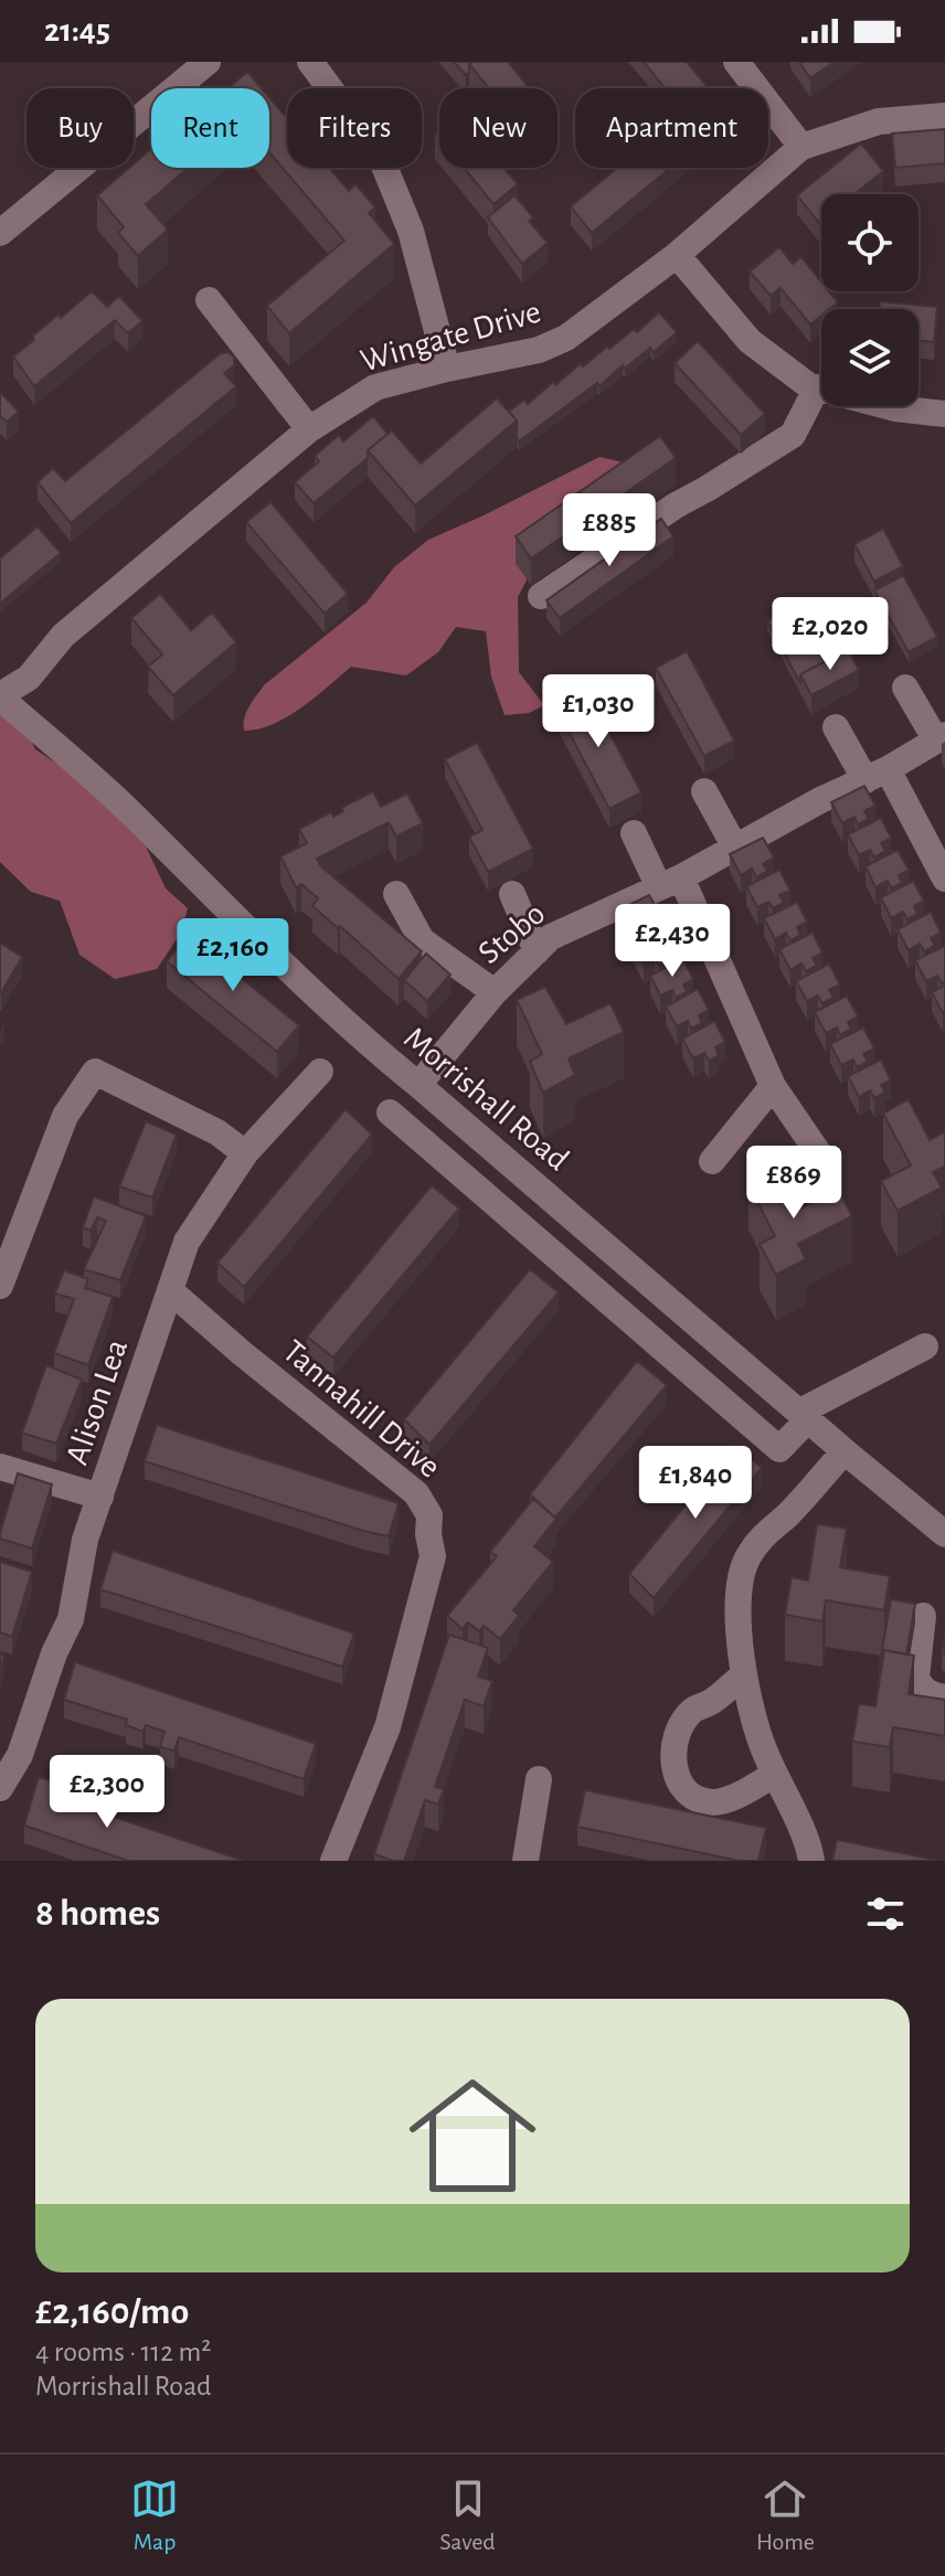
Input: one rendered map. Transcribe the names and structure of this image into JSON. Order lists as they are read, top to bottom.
{
  "streets": {
    "street": [
      "Wingate Drive",
      "Stobo",
      "Morrishall Road",
      "Alison Lea",
      "Tannahill Drive"
    ]
  },
  "crossings": [
    ["Wingate Drive", "Morrishall Road"],
    ["Stobo", "Morrishall Road"],
    ["Alison Lea", "Tannahill Drive"]
  ],
  "page": {
    "status": "21:45",
    "chip": [
      "Buy",
      "Rent",
      "Filters",
      "New",
      "Apartment"
    ],
    "price": [
      "£885",
      "£2,020",
      "£1,030",
      "£2,430",
      "£2,160",
      "£869",
      "£1,840",
      "£2,300"
    ],
    "heading": "8 homes",
    "list": [
      {
        "name": "£2,160/mo",
        "note": "4 rooms · 112 m² · Morrishall Road"
      }
    ],
    "tabs": ["Map", "Saved", "Home"]
  }
}
